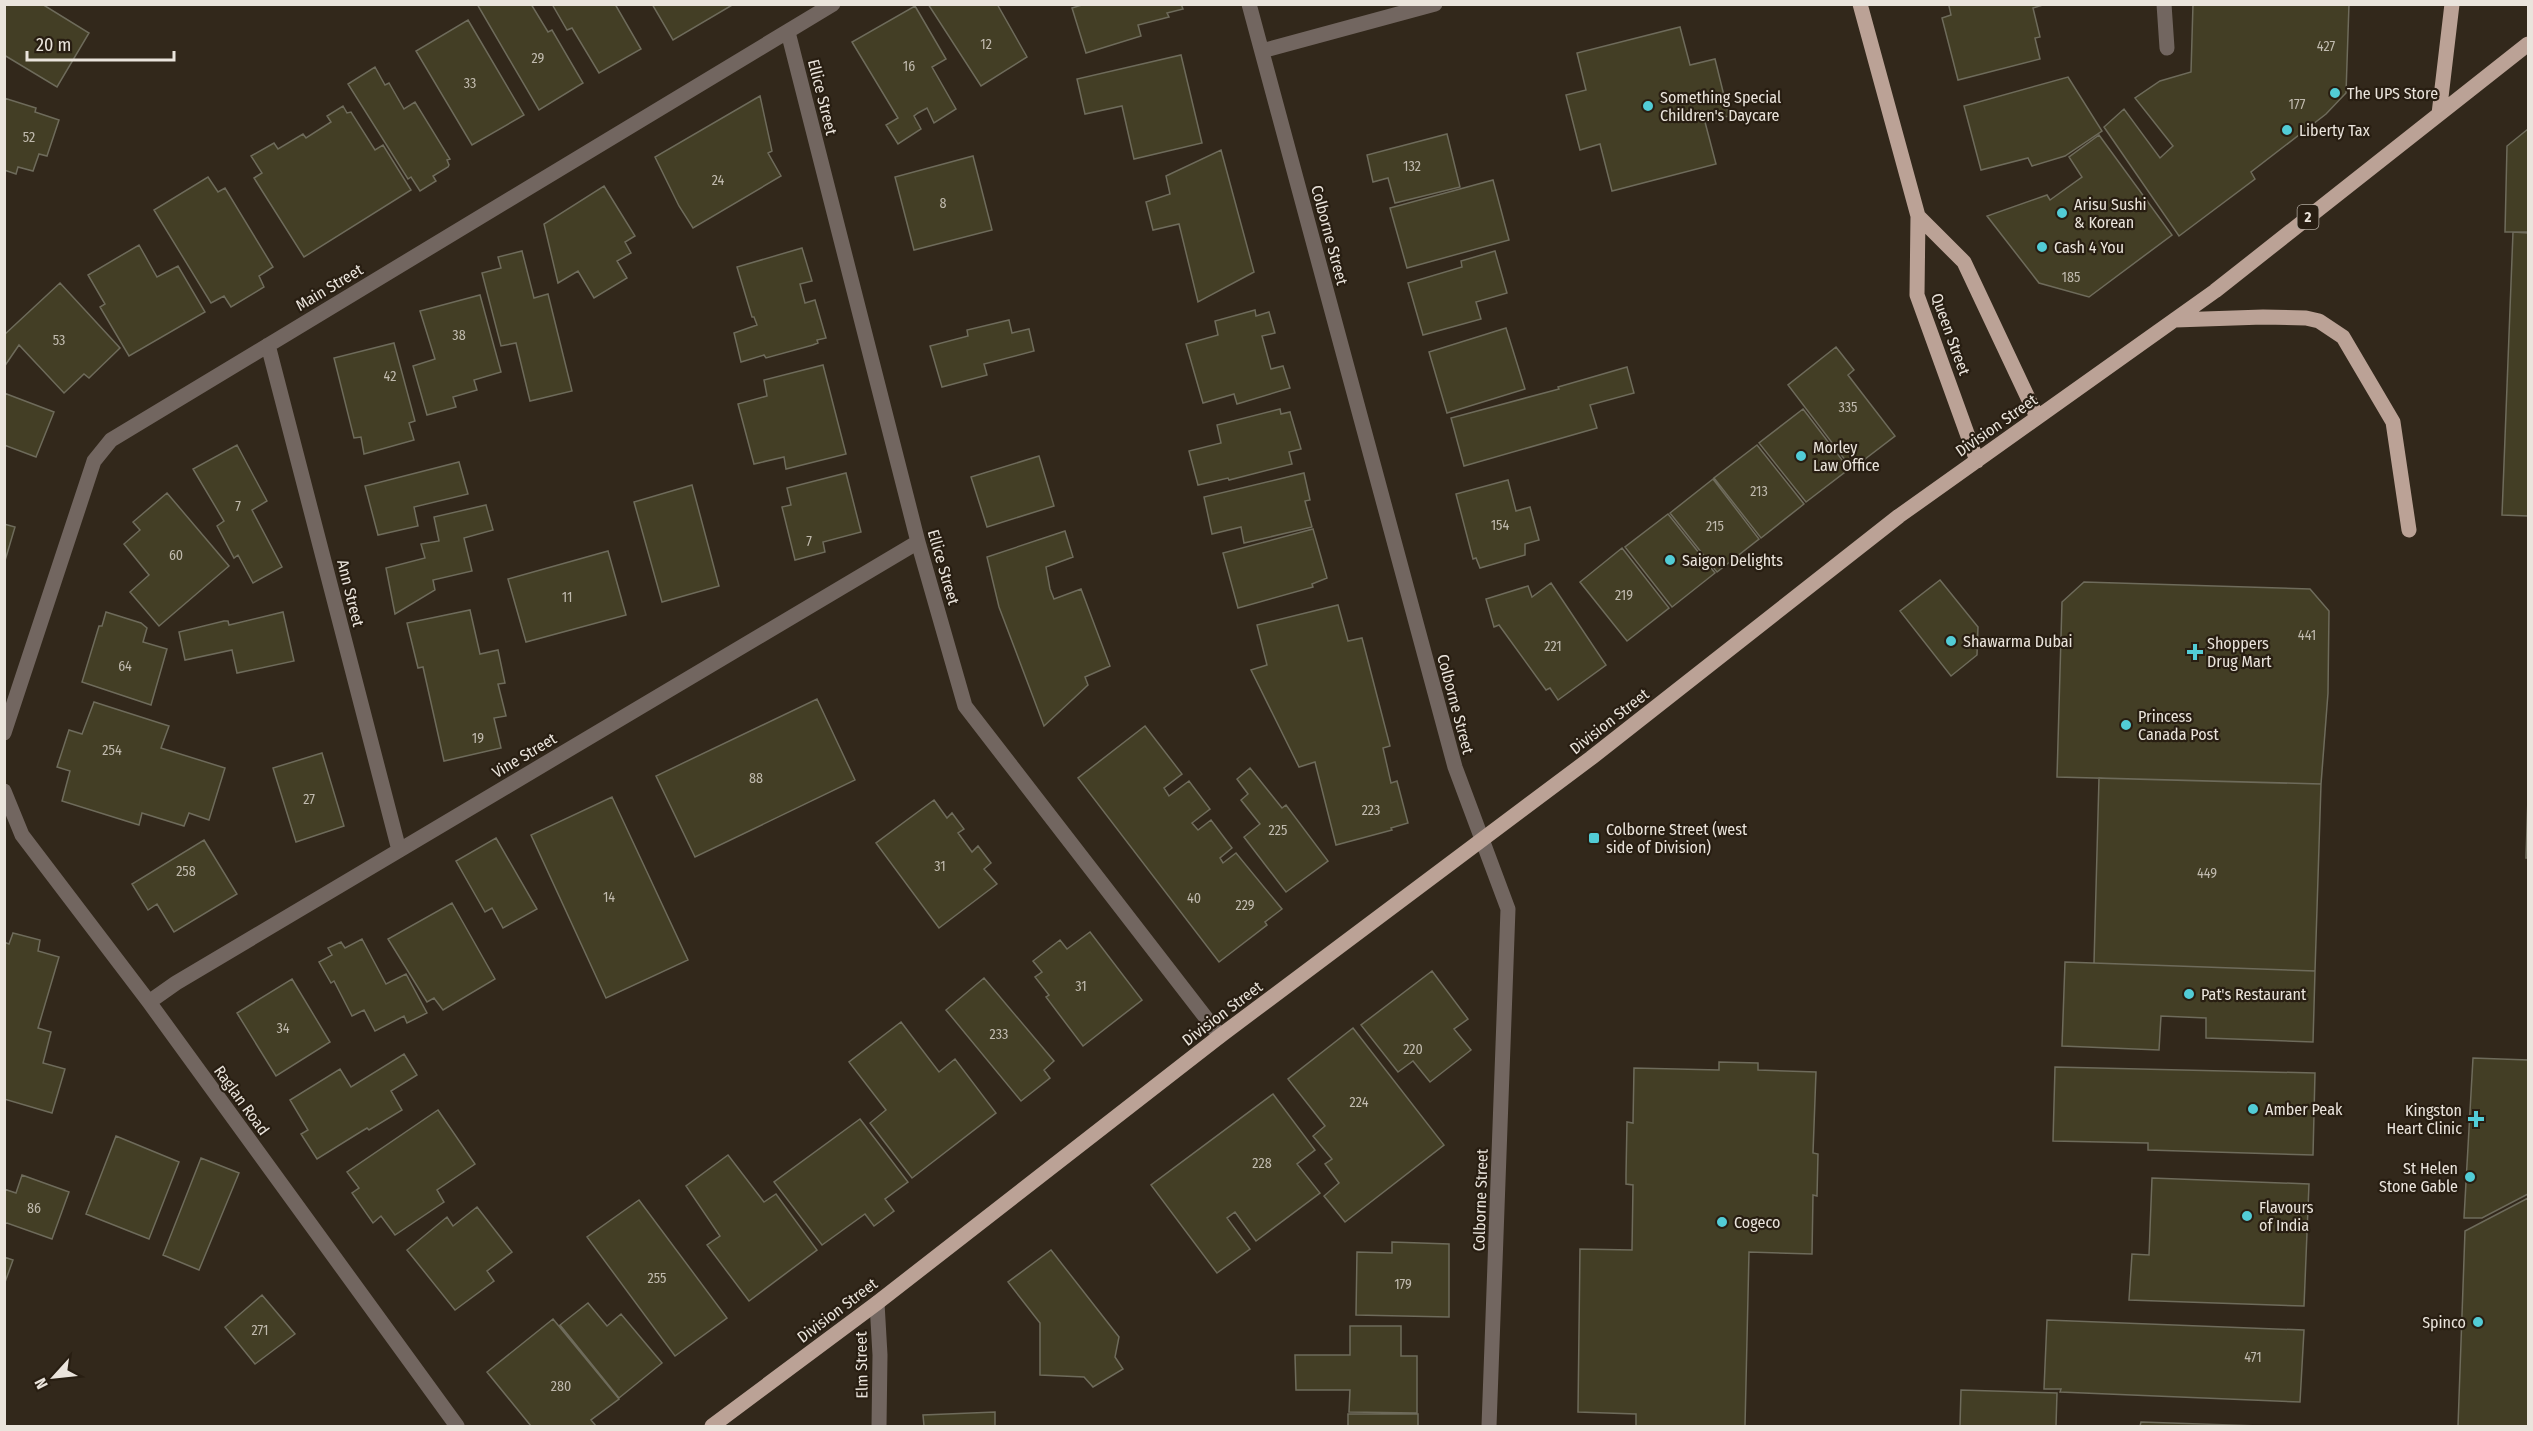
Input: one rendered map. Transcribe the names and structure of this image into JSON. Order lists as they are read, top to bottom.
{
  "streets": {
    "main road": ["2", "Queen Street", "Division Street"],
    "street": [
      "Ellice Street",
      "Colborne Street",
      "Main Street",
      "Ann Street",
      "Vine Street",
      "Raglan Road",
      "Elm Street"
    ]
  },
  "crossings": [
    ["Ellice Street", "Main Street"],
    ["Ellice Street", "Division Street"],
    ["Ellice Street", "Vine Street"],
    ["Colborne Street", "Division Street"],
    ["Main Street", "Ann Street"],
    ["Queen Street", "Division Street"],
    ["Division Street", "Elm Street"],
    ["Ann Street", "Vine Street"],
    ["Vine Street", "Raglan Road"]
  ],
  "places": {
    "other": [
      "The UPS Store",
      "Something Special Children's Daycare",
      "Liberty Tax",
      "Arisu Sushi & Korean",
      "Cash 4 You",
      "Morley Law Office",
      "Saigon Delights",
      "Shawarma Dubai",
      "Princess Canada Post",
      "Pat's Restaurant",
      "Amber Peak",
      "St Helen Stone Gable",
      "Flavours of India",
      "Cogeco",
      "Spinco"
    ],
    "health": ["Shoppers Drug Mart", "Kingston Heart Clinic"],
    "transit": ["Colborne Street (west side of Division)"]
  },
  "house_numbers": [
    "12",
    "427",
    "29",
    "16",
    "33",
    "177",
    "52",
    "132",
    "24",
    "8",
    "185",
    "38",
    "53",
    "42",
    "335",
    "213",
    "7",
    "154",
    "215",
    "7",
    "60",
    "219",
    "11",
    "441",
    "221",
    "64",
    "19",
    "254",
    "88",
    "27",
    "223",
    "225",
    "31",
    "258",
    "449",
    "14",
    "40",
    "229",
    "31",
    "34",
    "233",
    "220",
    "224",
    "228",
    "86",
    "255",
    "179",
    "271",
    "471",
    "280"
  ],
  "scale_bar": "20 m",
  "north": "bottom left"
}
